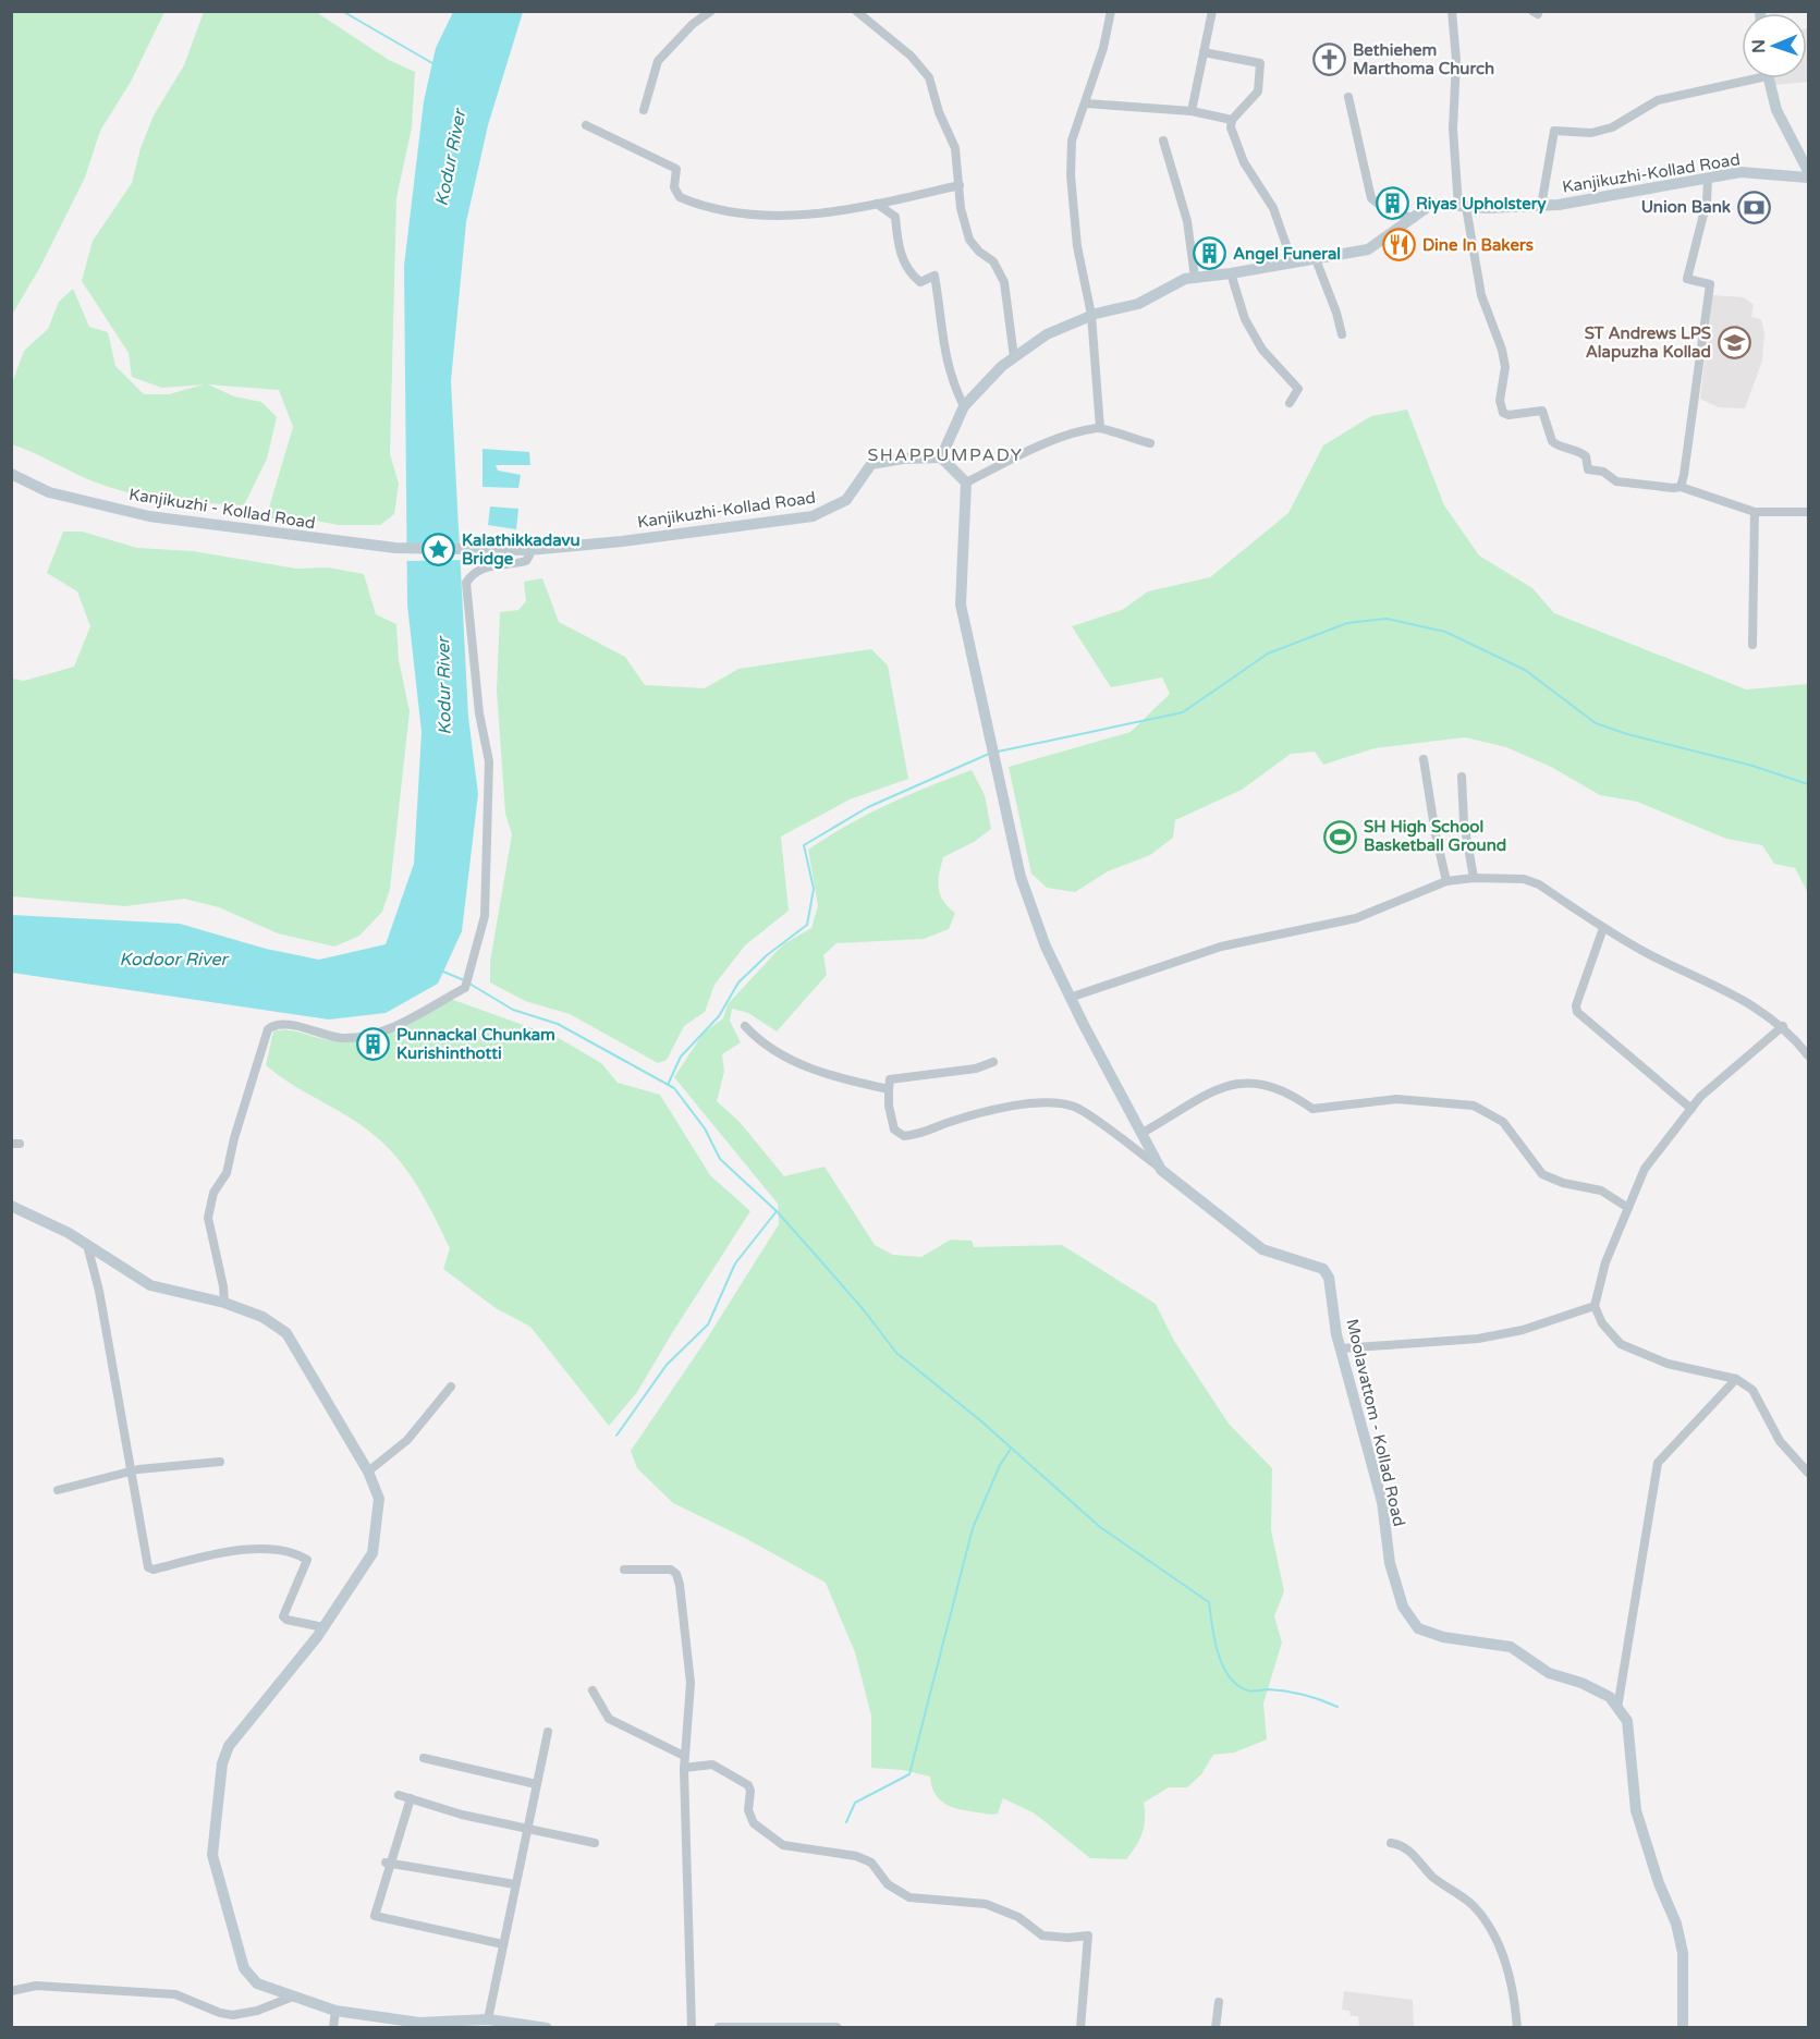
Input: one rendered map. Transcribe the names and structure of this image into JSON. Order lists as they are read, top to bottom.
{
  "streets": {
    "main road": ["Kanjikuzhi-Kollad Road", "Kanjikuzhi - Kollad Road", "Moolavattom - Kollad Road"]
  },
  "crossings": [
    ["Kanjikuzhi-Kollad Road", "Kanjikuzhi - Kollad Road"]
  ],
  "districts": ["SHAPPUMPADY"],
  "water": ["Kodur River", "Kodoor River"],
  "places": {
    "church": ["Bethiehem Marthoma Church"],
    "building": ["Riyas Upholstery", "Angel Funeral", "Punnackal Chunkam Kurishinthotti"],
    "bank": ["Union Bank"],
    "restaurant": ["Dine In Bakers"],
    "school or university": ["ST Andrews LPS Alapuzha Kollad"],
    "place": ["Kalathikkadavu Bridge"],
    "sports": ["SH High School Basketball Ground"]
  },
  "north": "left"
}
